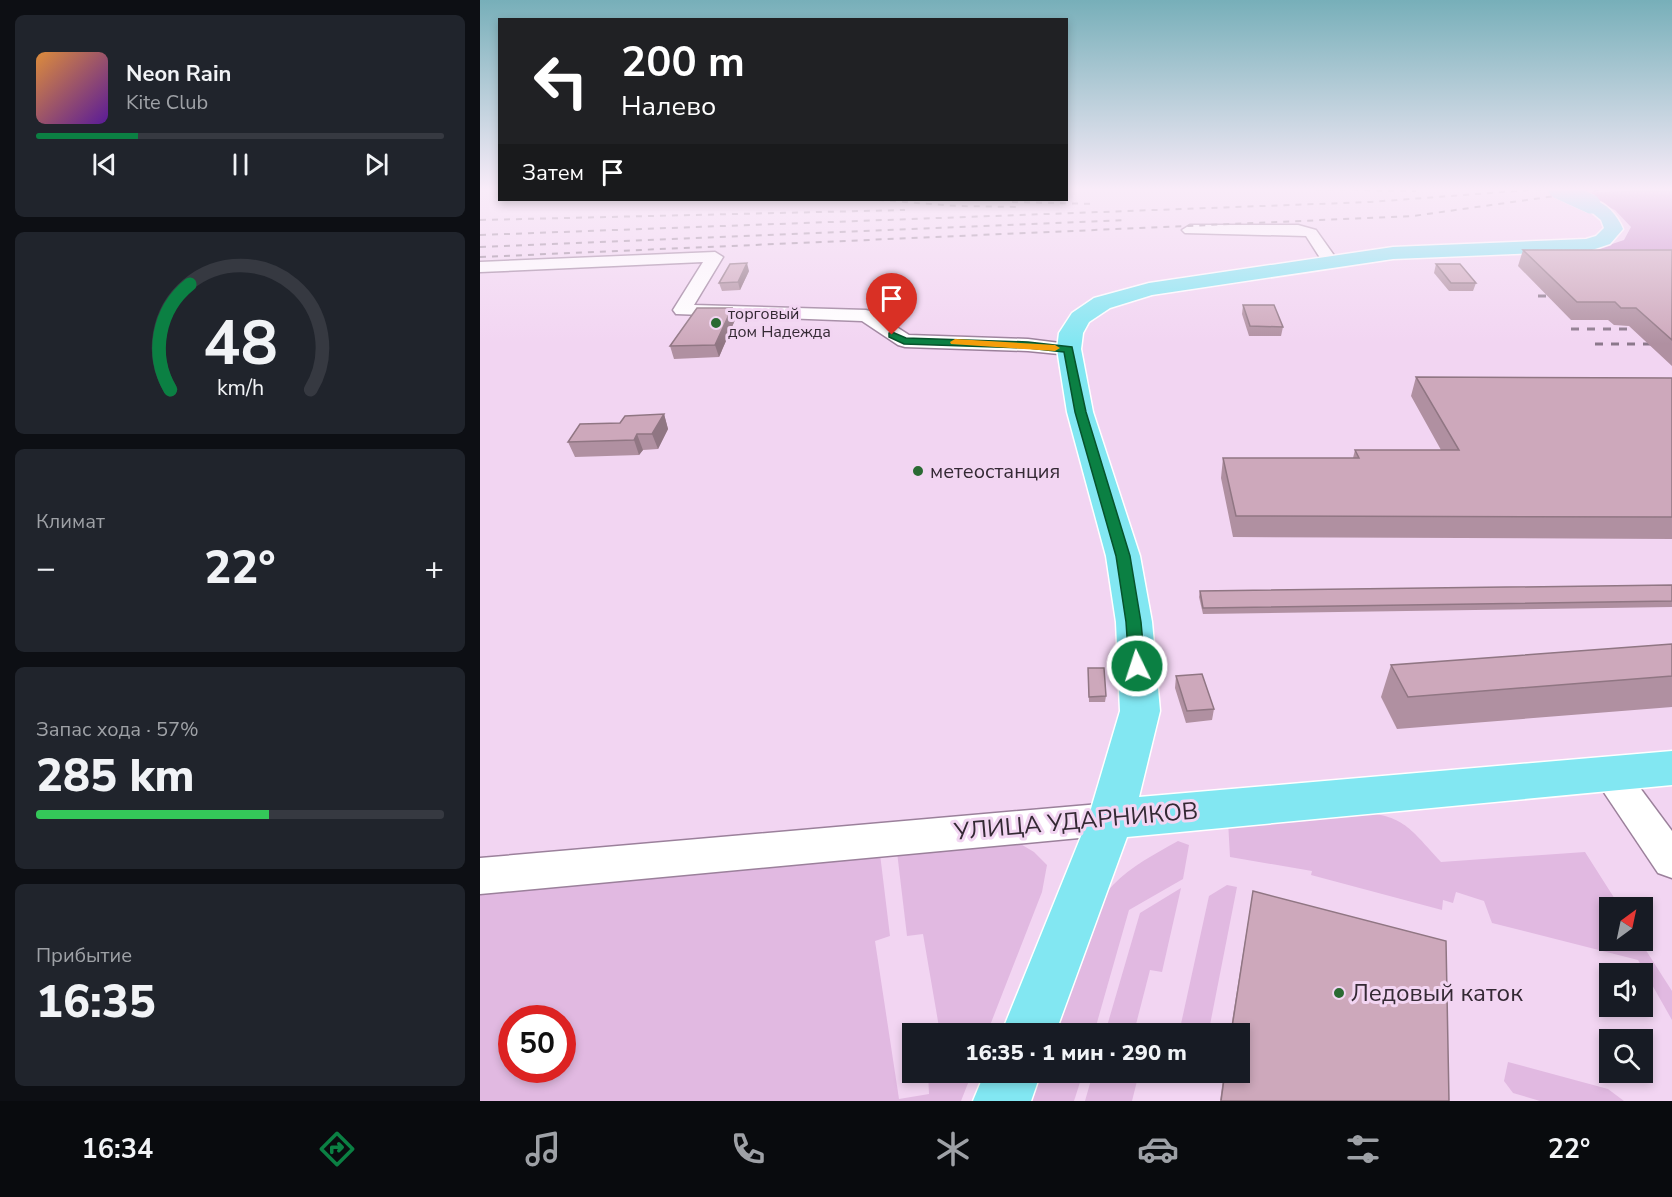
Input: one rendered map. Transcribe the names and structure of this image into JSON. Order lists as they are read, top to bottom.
{
  "streets": {
    "main road": ["УЛИЦА УДАРНИКОВ"]
  },
  "places": ["торговый дом Надежда", "метеостанция", "Ледовый каток"],
  "north": "top right",
  "page": {
    "turn": ["200 m", "Налево"],
    "song": ["Neon Rain", "Kite Club"],
    "then": "Затем",
    "tile": [
      "Климат",
      ["Запас хода · 57%", "285 km"],
      ["Прибытие", "16:35"]
    ],
    "heat": ["−", "22°", "+"],
    "limit": "50",
    "trip": "16:35 · 1 мин · 290 m",
    "tabs": ["16:34", "22°"],
    "gauge": ["48", "km/h"]
  }
}
